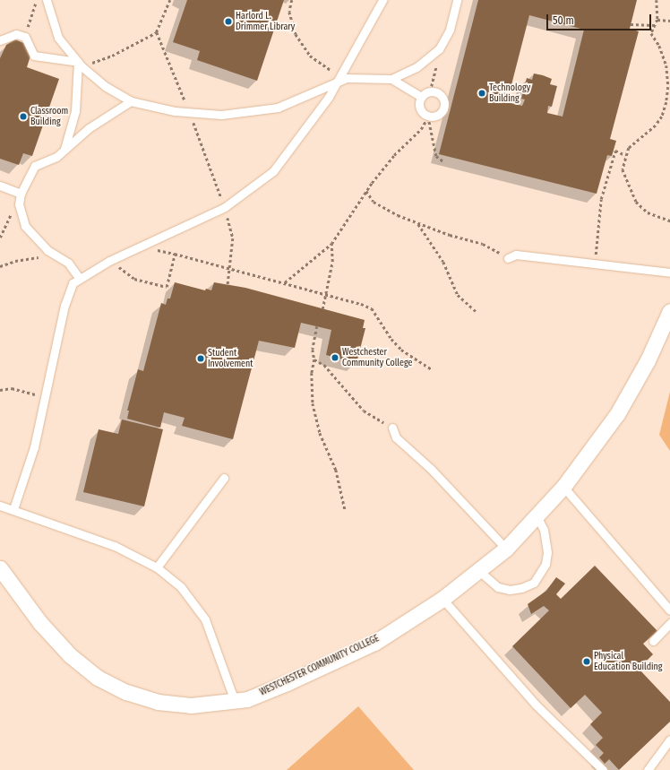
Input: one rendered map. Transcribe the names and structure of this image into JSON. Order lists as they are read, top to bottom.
{
  "streets": {
    "street": ["WESTCHESTER COMMUNITY COLLEGE"]
  },
  "places": [
    "Harlord L. Drimmer Library",
    "Technology Building",
    "Classroom Building",
    "Westchester Community College",
    "Student Involvement",
    "Physical Education Building"
  ],
  "scale_bar": "50 m"
}
